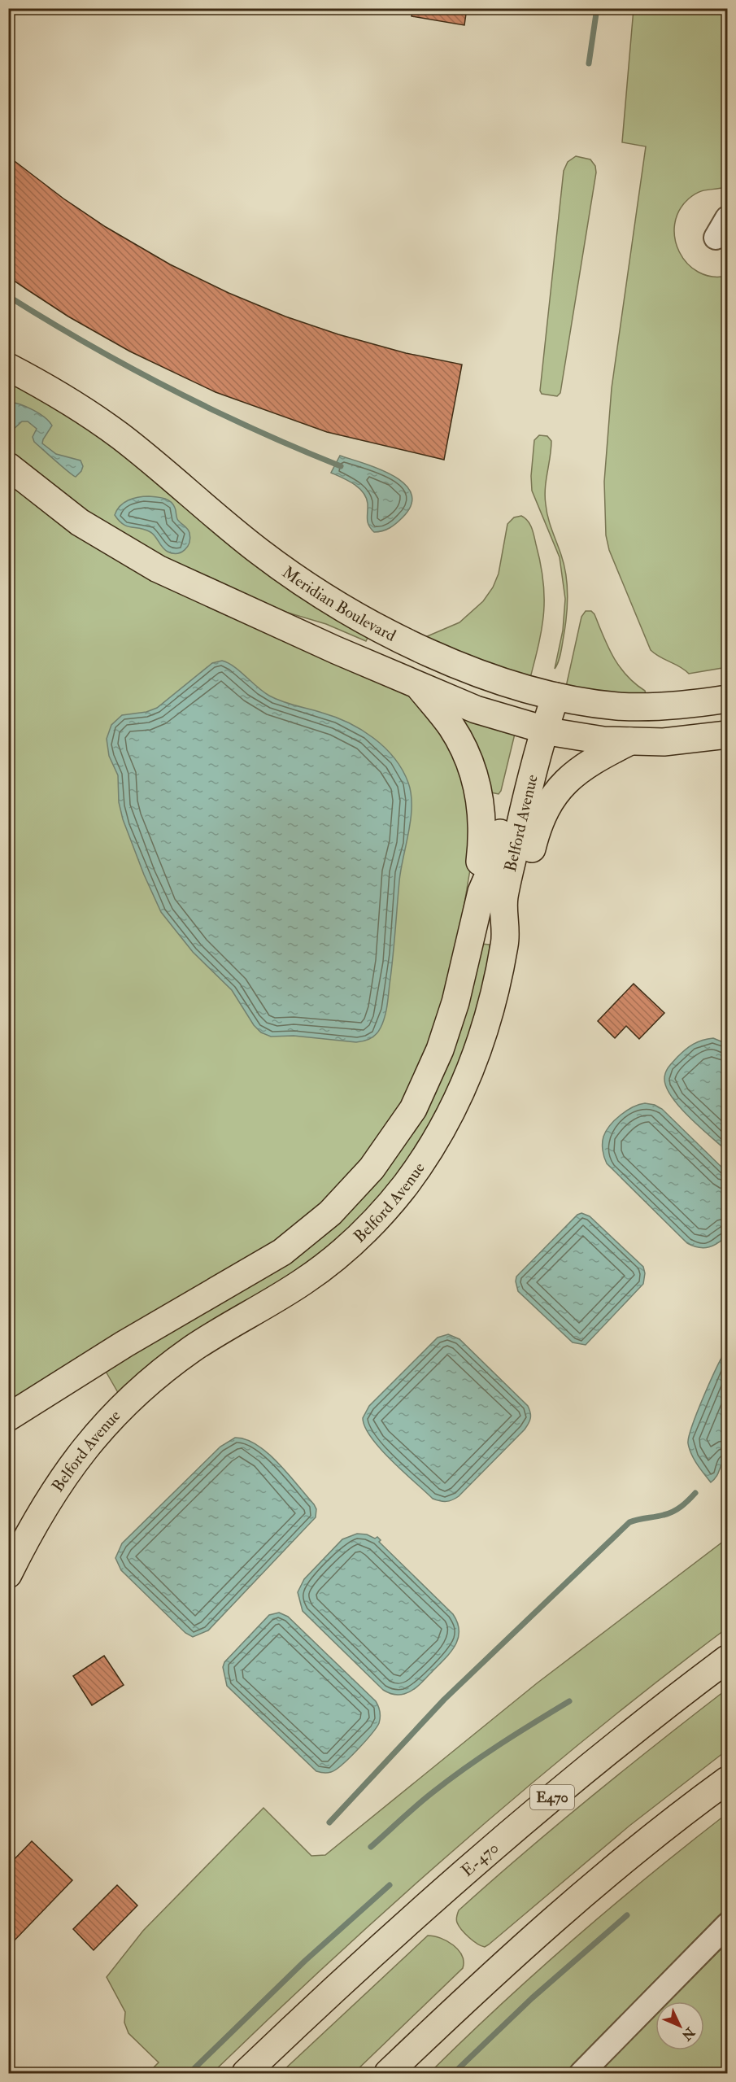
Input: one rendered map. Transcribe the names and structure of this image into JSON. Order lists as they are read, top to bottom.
{
  "streets": {
    "main road": [
      "Meridian Boulevard",
      "Belford Avenue",
      "E470",
      "E-470"
    ]
  },
  "crossings": [
    ["Meridian Boulevard", "Belford Avenue"]
  ],
  "north": "bottom right"
}
